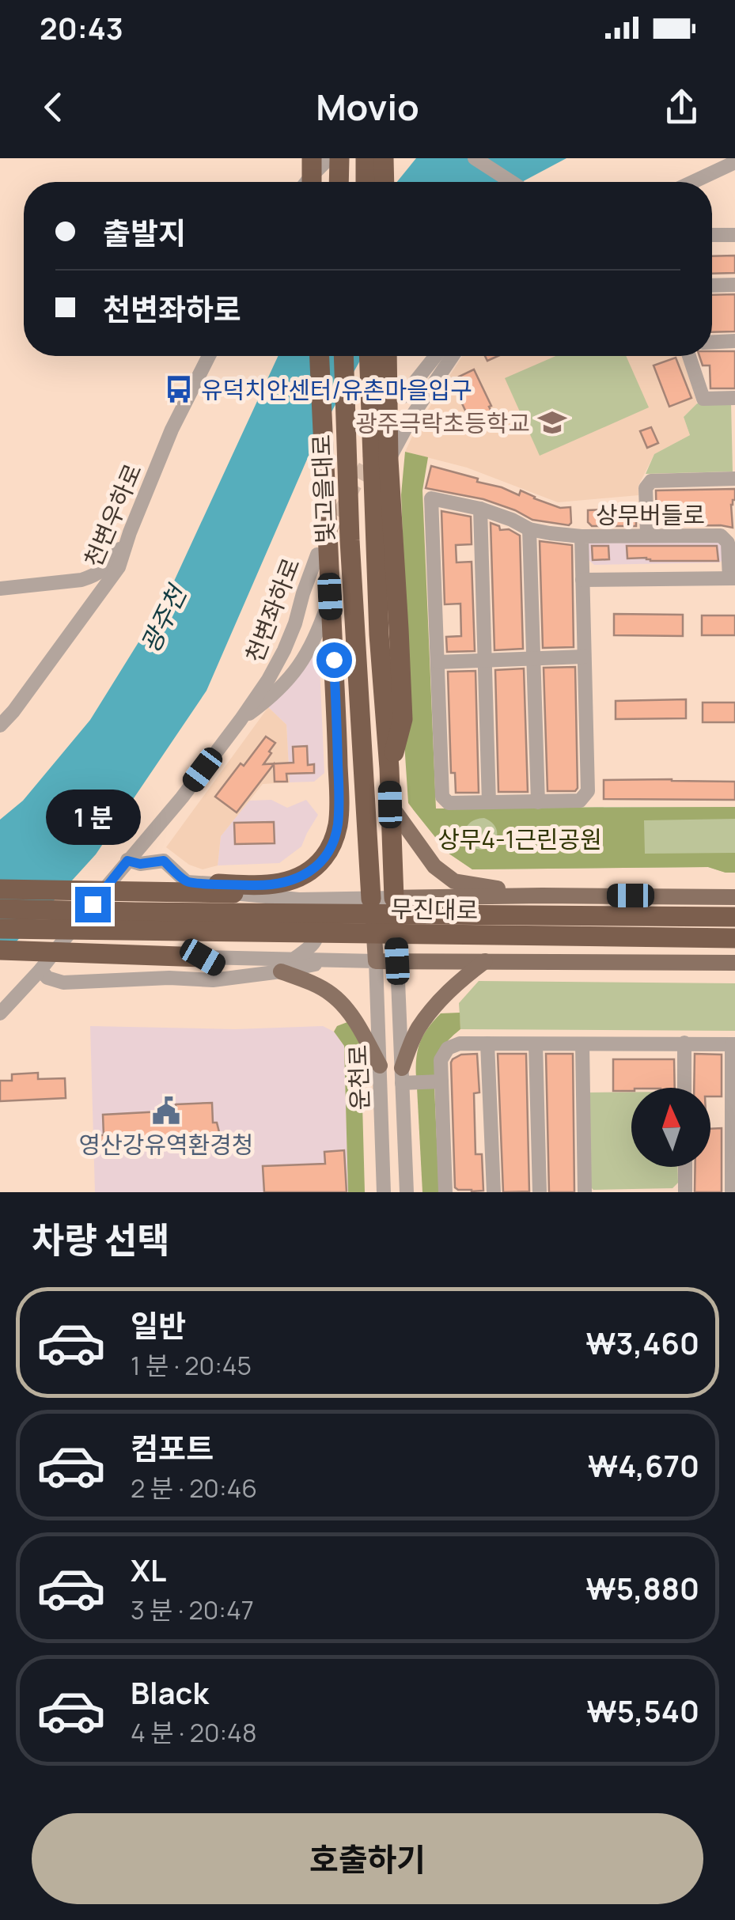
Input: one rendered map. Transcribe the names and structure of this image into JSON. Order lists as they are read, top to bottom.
{
  "streets": {
    "highway": ["빛고을대로", "무진대로"],
    "street": [
      "상무버들로",
      "천변우하로",
      "천변좌하로",
      "운천로"
    ]
  },
  "crossings": [
    ["빛고을대로", "운천로"]
  ],
  "water": ["광주천"],
  "parks": ["상무4-1근린공원"],
  "places": {
    "bus stop": ["유덕치안센터/유촌마을입구"],
    "school or university": ["광주극락초등학교"],
    "public building": ["영산강유역환경청"]
  },
  "north": "top",
  "page": {
    "status": "20:43",
    "header": "Movio",
    "banner": ["출발지", "천변좌하로"],
    "bubble": "1 분",
    "heading": "차량 선택",
    "list": [
      {
        "name": "일반",
        "note": "1 분 · 20:45",
        "value": "₩3,460"
      },
      {
        "name": "컴포트",
        "note": "2 분 · 20:46",
        "value": "₩4,670"
      },
      {
        "name": "XL",
        "note": "3 분 · 20:47",
        "value": "₩5,880"
      },
      {
        "name": "Black",
        "note": "4 분 · 20:48",
        "value": "₩5,540"
      }
    ],
    "buttons": "호출하기"
  }
}
